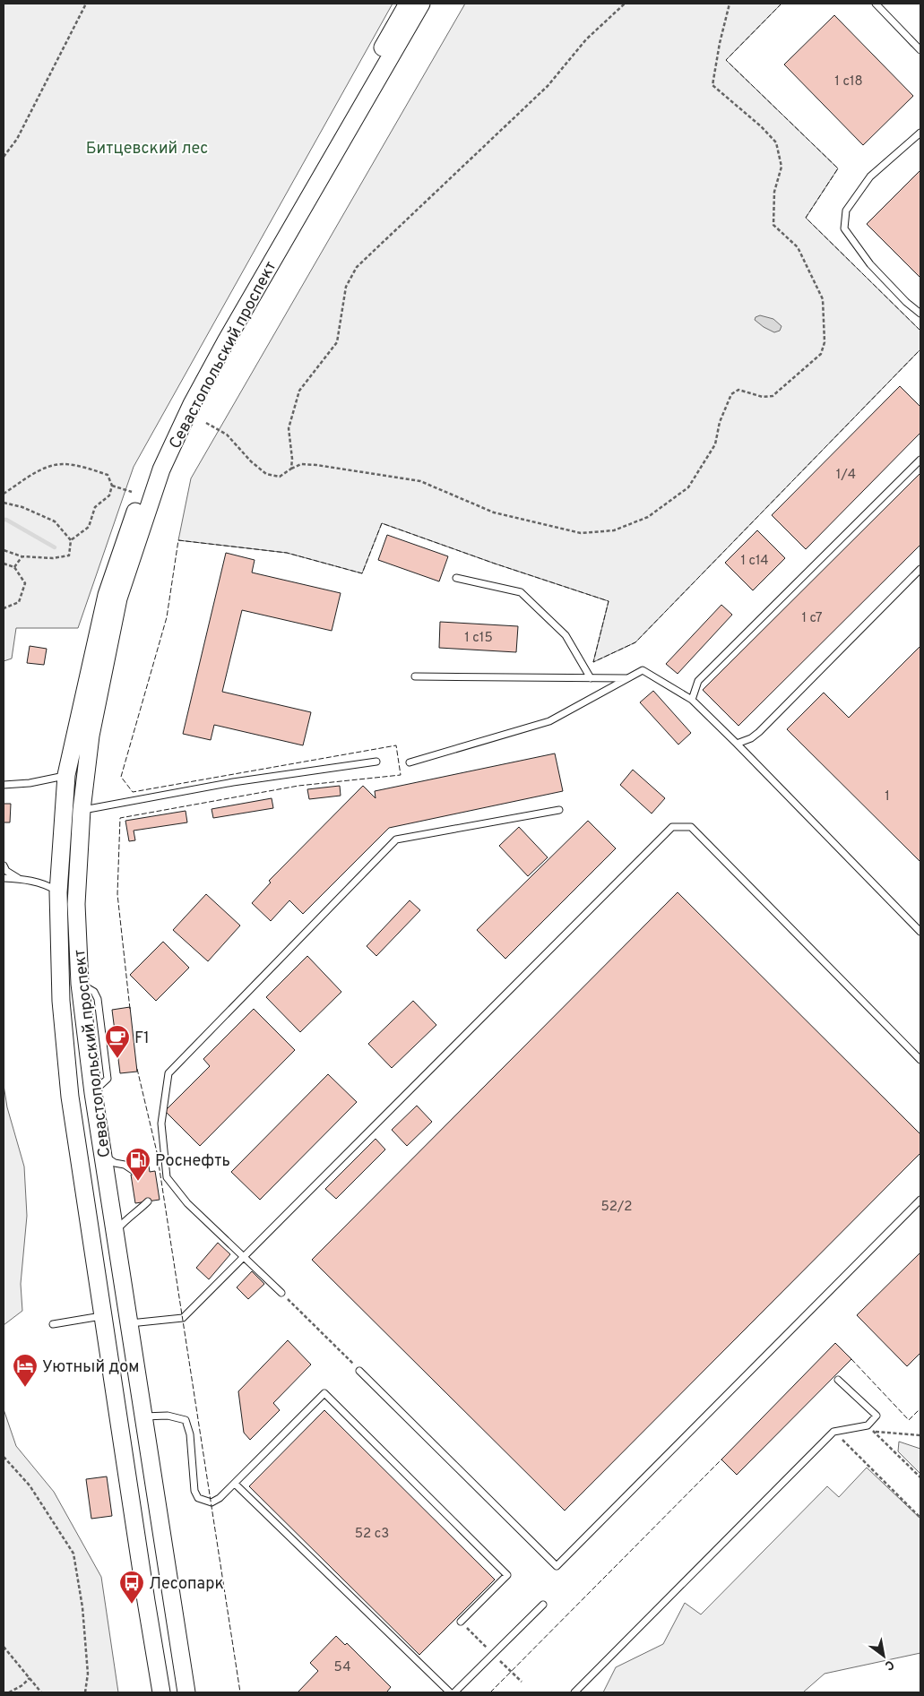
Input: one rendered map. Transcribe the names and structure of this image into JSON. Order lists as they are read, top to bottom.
{
  "streets": {
    "main road": ["Севастопольский проспект"]
  },
  "parks": ["Битцевский лес"],
  "places": {
    "cafe": ["F1"],
    "fuel station": ["Роснефть"],
    "hotel": ["Уютный дом"],
    "bus stop": ["Лесопарк"]
  },
  "house_numbers": [
    "1 с18",
    "1/4",
    "1 с14",
    "1 с7",
    "1 с15",
    "1",
    "52/2",
    "52 с3",
    "54"
  ],
  "north": "bottom right"
}
